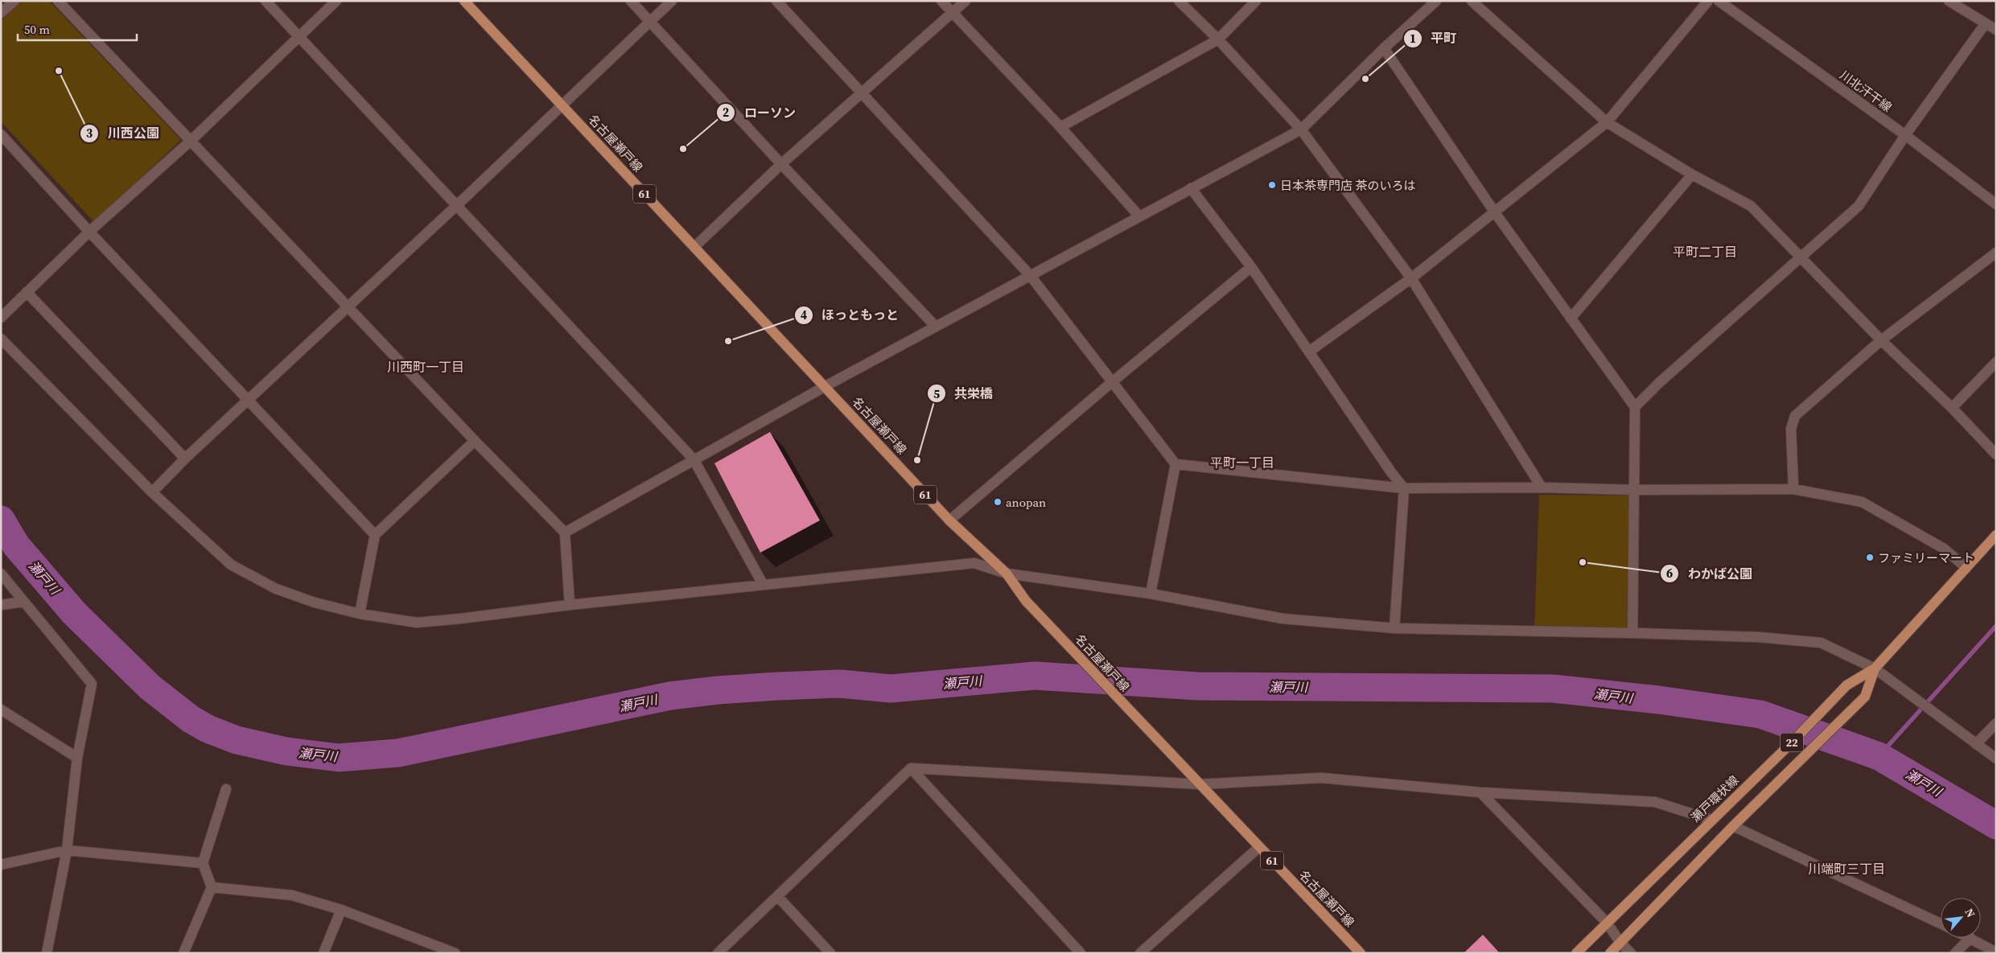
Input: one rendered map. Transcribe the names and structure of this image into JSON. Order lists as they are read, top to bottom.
{
  "streets": {
    "main road": [
      "名古屋瀬戸線",
      "61",
      "22",
      "瀬戸環状線"
    ],
    "street": ["川北汗干線"]
  },
  "districts": [
    "平町二丁目",
    "川西町一丁目",
    "平町一丁目",
    "川端町三丁目"
  ],
  "water": ["瀬戸川"],
  "places": [
    "川西公園",
    "平町",
    "ローソン",
    "日本茶専門店 茶のいろは",
    "ほっともっと",
    "共栄橋",
    "anopan",
    "ファミリーマート",
    "わかば公園"
  ],
  "scale_bar": "50 m",
  "north": "top right"
}
